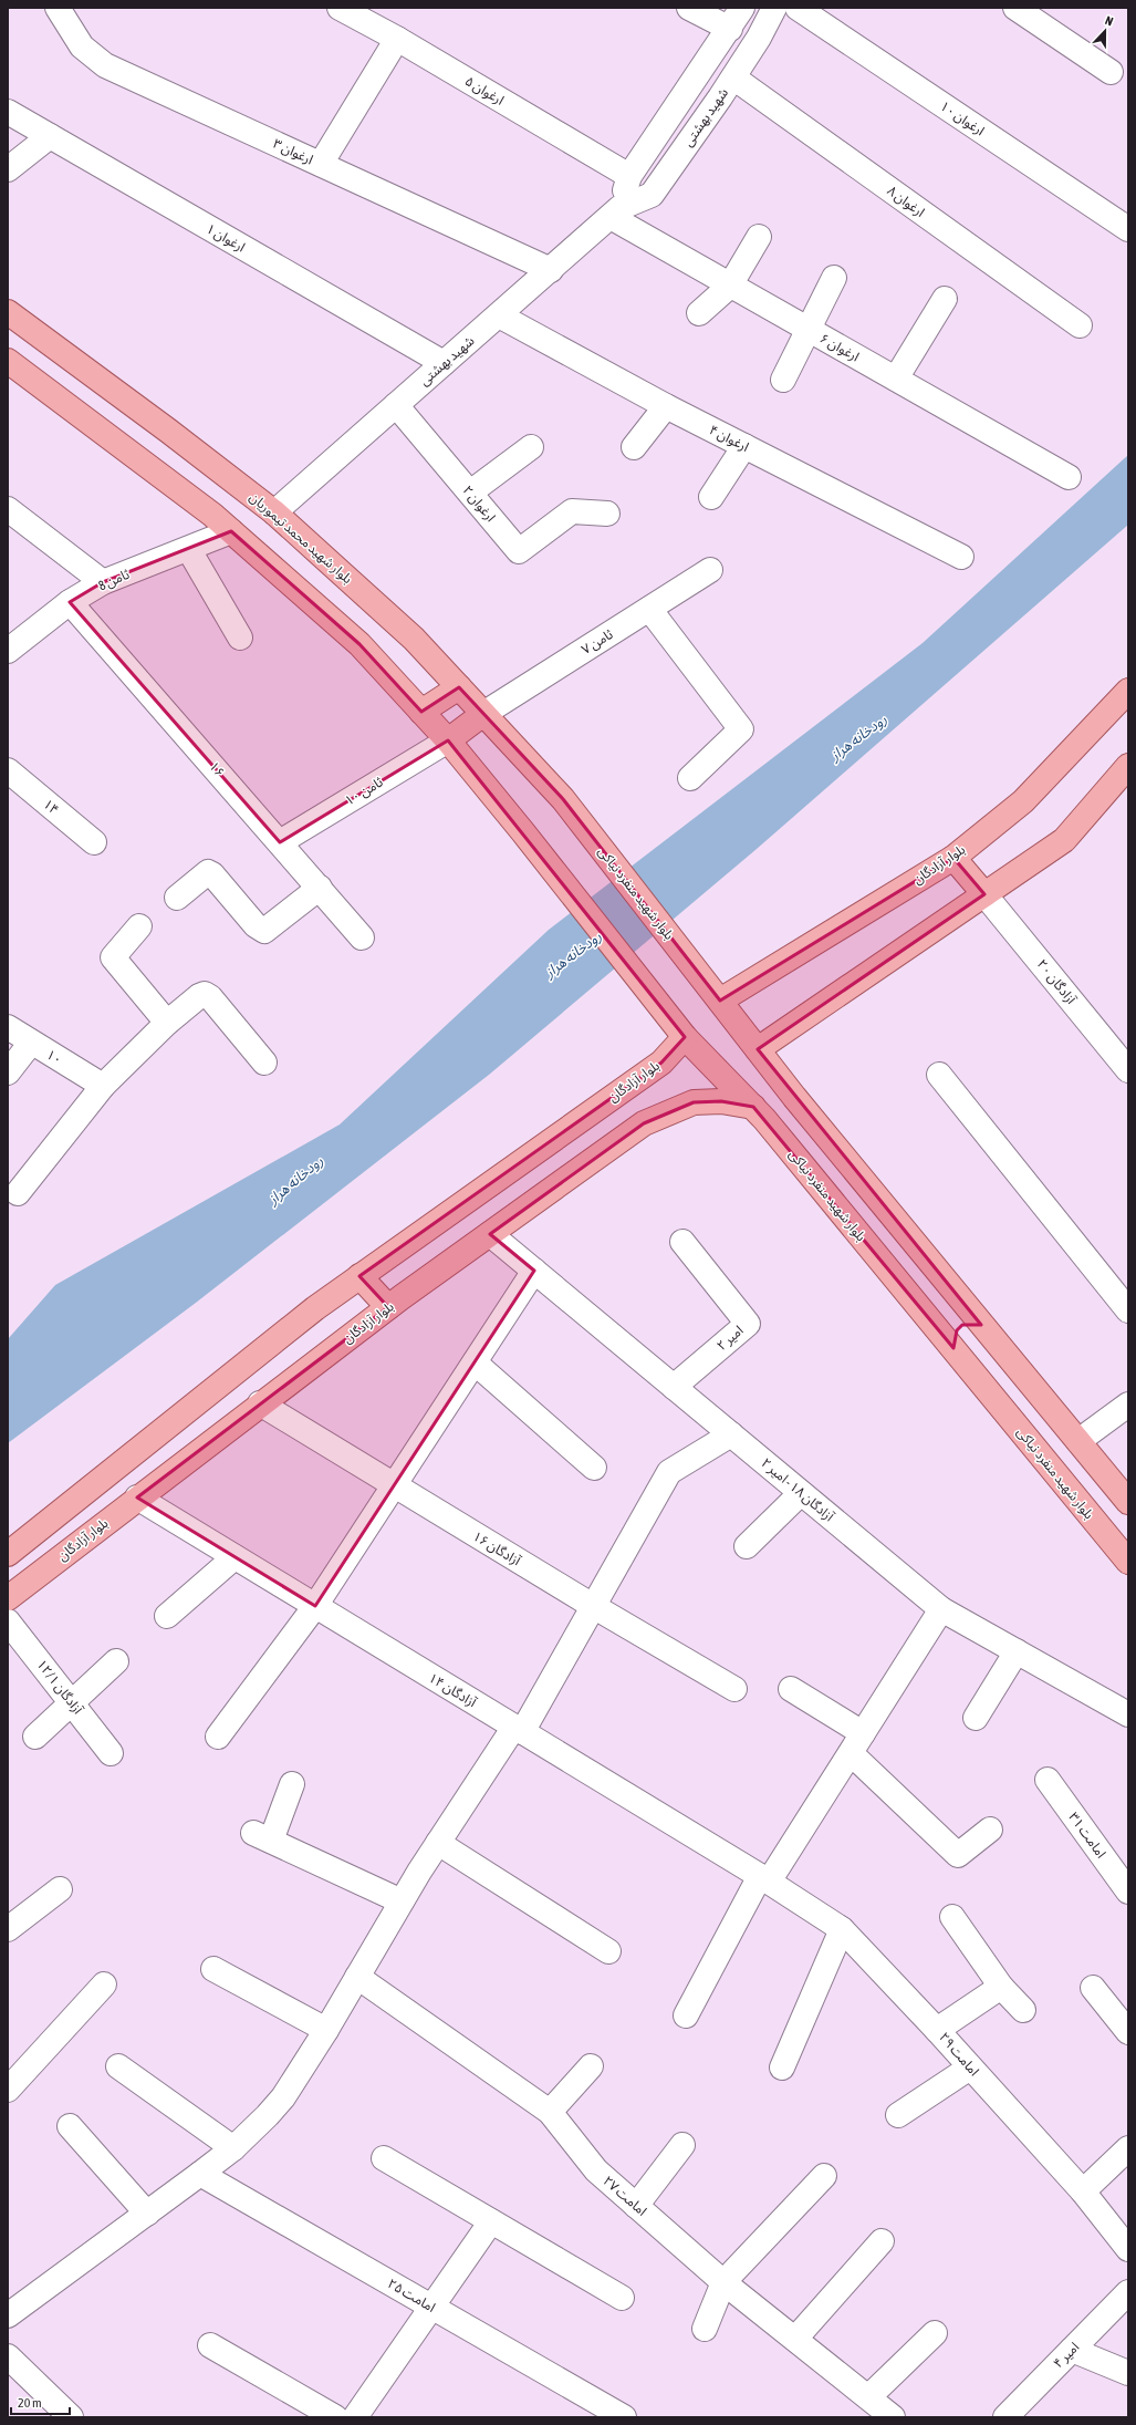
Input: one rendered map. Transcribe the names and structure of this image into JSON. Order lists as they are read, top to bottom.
{
  "streets": {
    "main road": ["بلوار شهید محمد تیموریان", "بلوار آزادگان", "بلوار شهید منفرد نیاکی"],
    "street": [
      "ارغوان ۵",
      "شهید بهشتی",
      "ارغوان ۱۰",
      "ارغوان ۳",
      "ارغوان ۸",
      "ارغوان ۱",
      "ارغوان ۶",
      "ارغوان ۴",
      "ارغوان ۲",
      "ثامن 8",
      "ثامن ۷",
      "۱۶",
      "ثامن ۱۰",
      "۱۴",
      "آزادگان ۲۰",
      "۱۰",
      "امیر ۲",
      "آزادگان ۱۸ - امیر ۲",
      "آزادگان ۱۶",
      "آزادگان ۱۲/۱",
      "آزادگان ۱۴",
      "امامت ۳۱",
      "امامت ۲۹",
      "امامت ۲۷",
      "امامت ۲۵",
      "امیر ۴"
    ]
  },
  "crossings": [
    ["شهید بهشتی", "ارغوان ۳"],
    ["شهید بهشتی", "ارغوان ۸"],
    ["شهید بهشتی", "ارغوان ۱"],
    ["شهید بهشتی", "ارغوان ۶"],
    ["شهید بهشتی", "ارغوان ۴"],
    ["شهید بهشتی", "ارغوان ۲"],
    ["شهید بهشتی", "بلوار شهید محمد تیموریان"],
    ["بلوار شهید محمد تیموریان", "ثامن ۷"],
    ["بلوار شهید محمد تیموریان", "بلوار شهید منفرد نیاکی"],
    ["ثامن 8", "۱۶"],
    ["۱۶", "ثامن ۱۰"],
    ["ثامن ۱۰", "بلوار شهید منفرد نیاکی"],
    ["بلوار آزادگان", "بلوار شهید منفرد نیاکی"],
    ["بلوار آزادگان", "آزادگان ۱۸ - امیر ۲"],
    ["بلوار آزادگان", "آزادگان ۱۶"],
    ["بلوار آزادگان", "آزادگان ۱۴"],
    ["امیر ۲", "آزادگان ۱۸ - امیر ۲"],
    ["آزادگان ۱۴", "امامت ۲۹"]
  ],
  "water": ["رودخانه هراز"],
  "scale_bar": "20 m",
  "north": "top"
}
